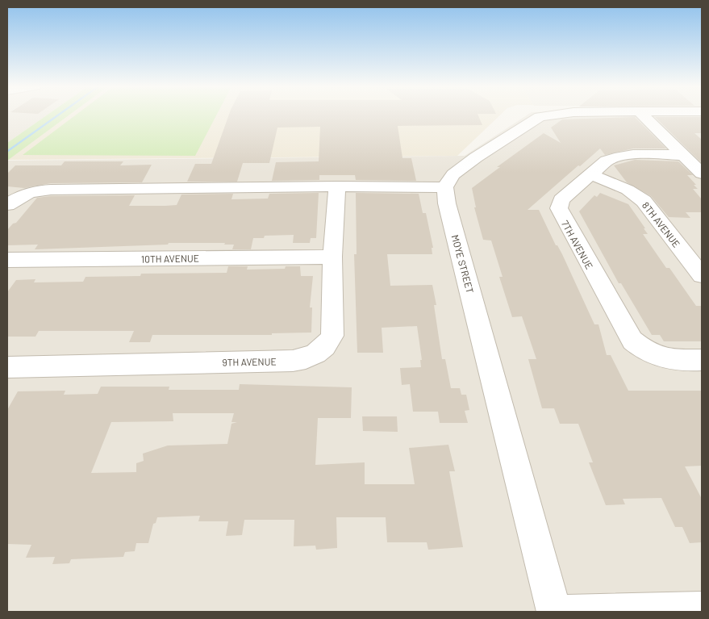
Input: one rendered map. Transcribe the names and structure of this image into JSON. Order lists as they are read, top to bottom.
{
  "streets": {
    "street": [
      "8TH AVENUE",
      "7TH AVENUE",
      "10TH AVENUE",
      "MOYE STREET",
      "9TH AVENUE"
    ]
  },
  "crossings": [
    ["8TH AVENUE", "7TH AVENUE"],
    ["10TH AVENUE", "9TH AVENUE"]
  ]
}
